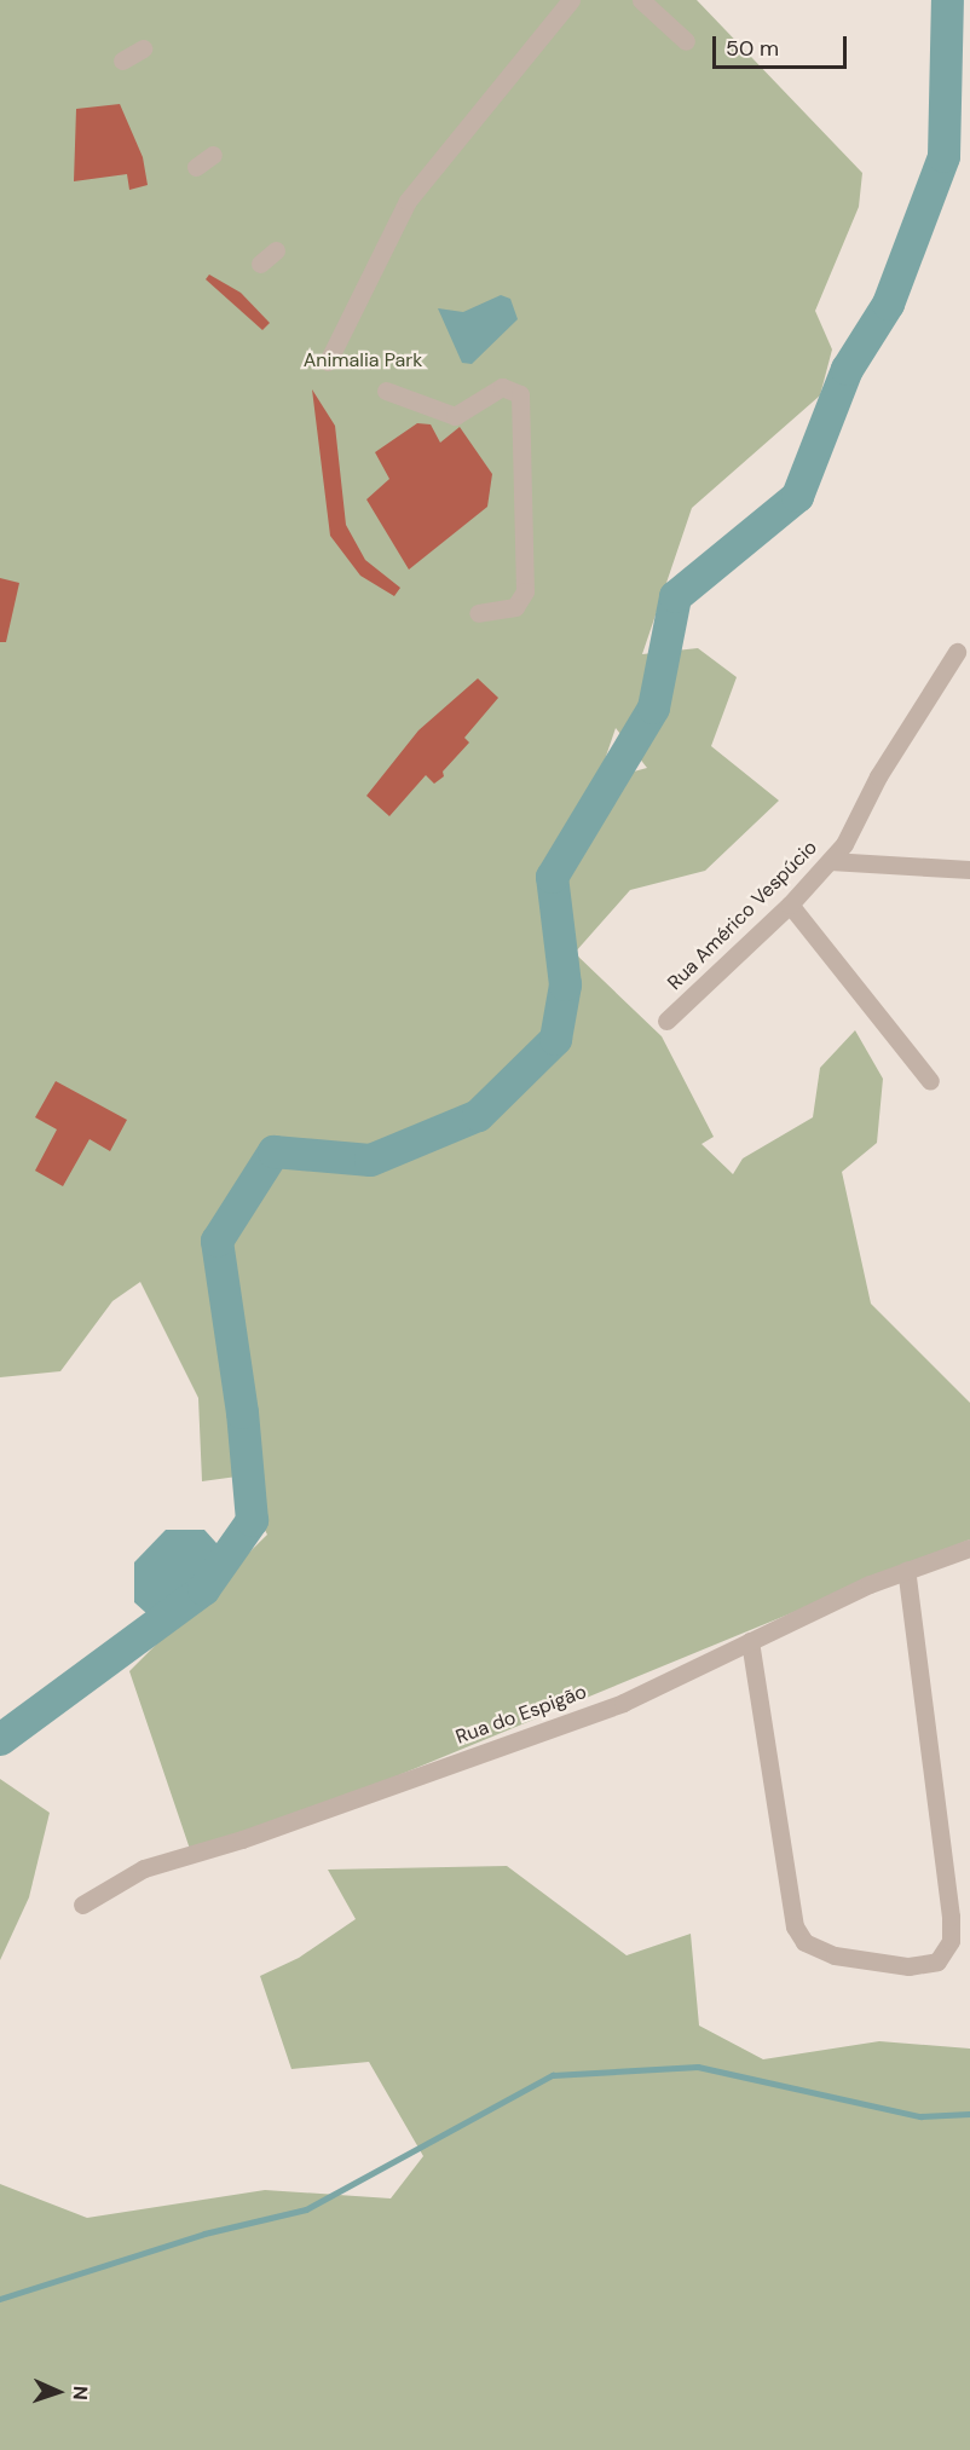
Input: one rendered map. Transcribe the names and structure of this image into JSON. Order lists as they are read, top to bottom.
{
  "streets": {
    "street": ["Rua Américo Vespúcio", "Rua do Espigão"]
  },
  "parks": ["Animalia Park"],
  "scale_bar": "50 m",
  "north": "right"
}
